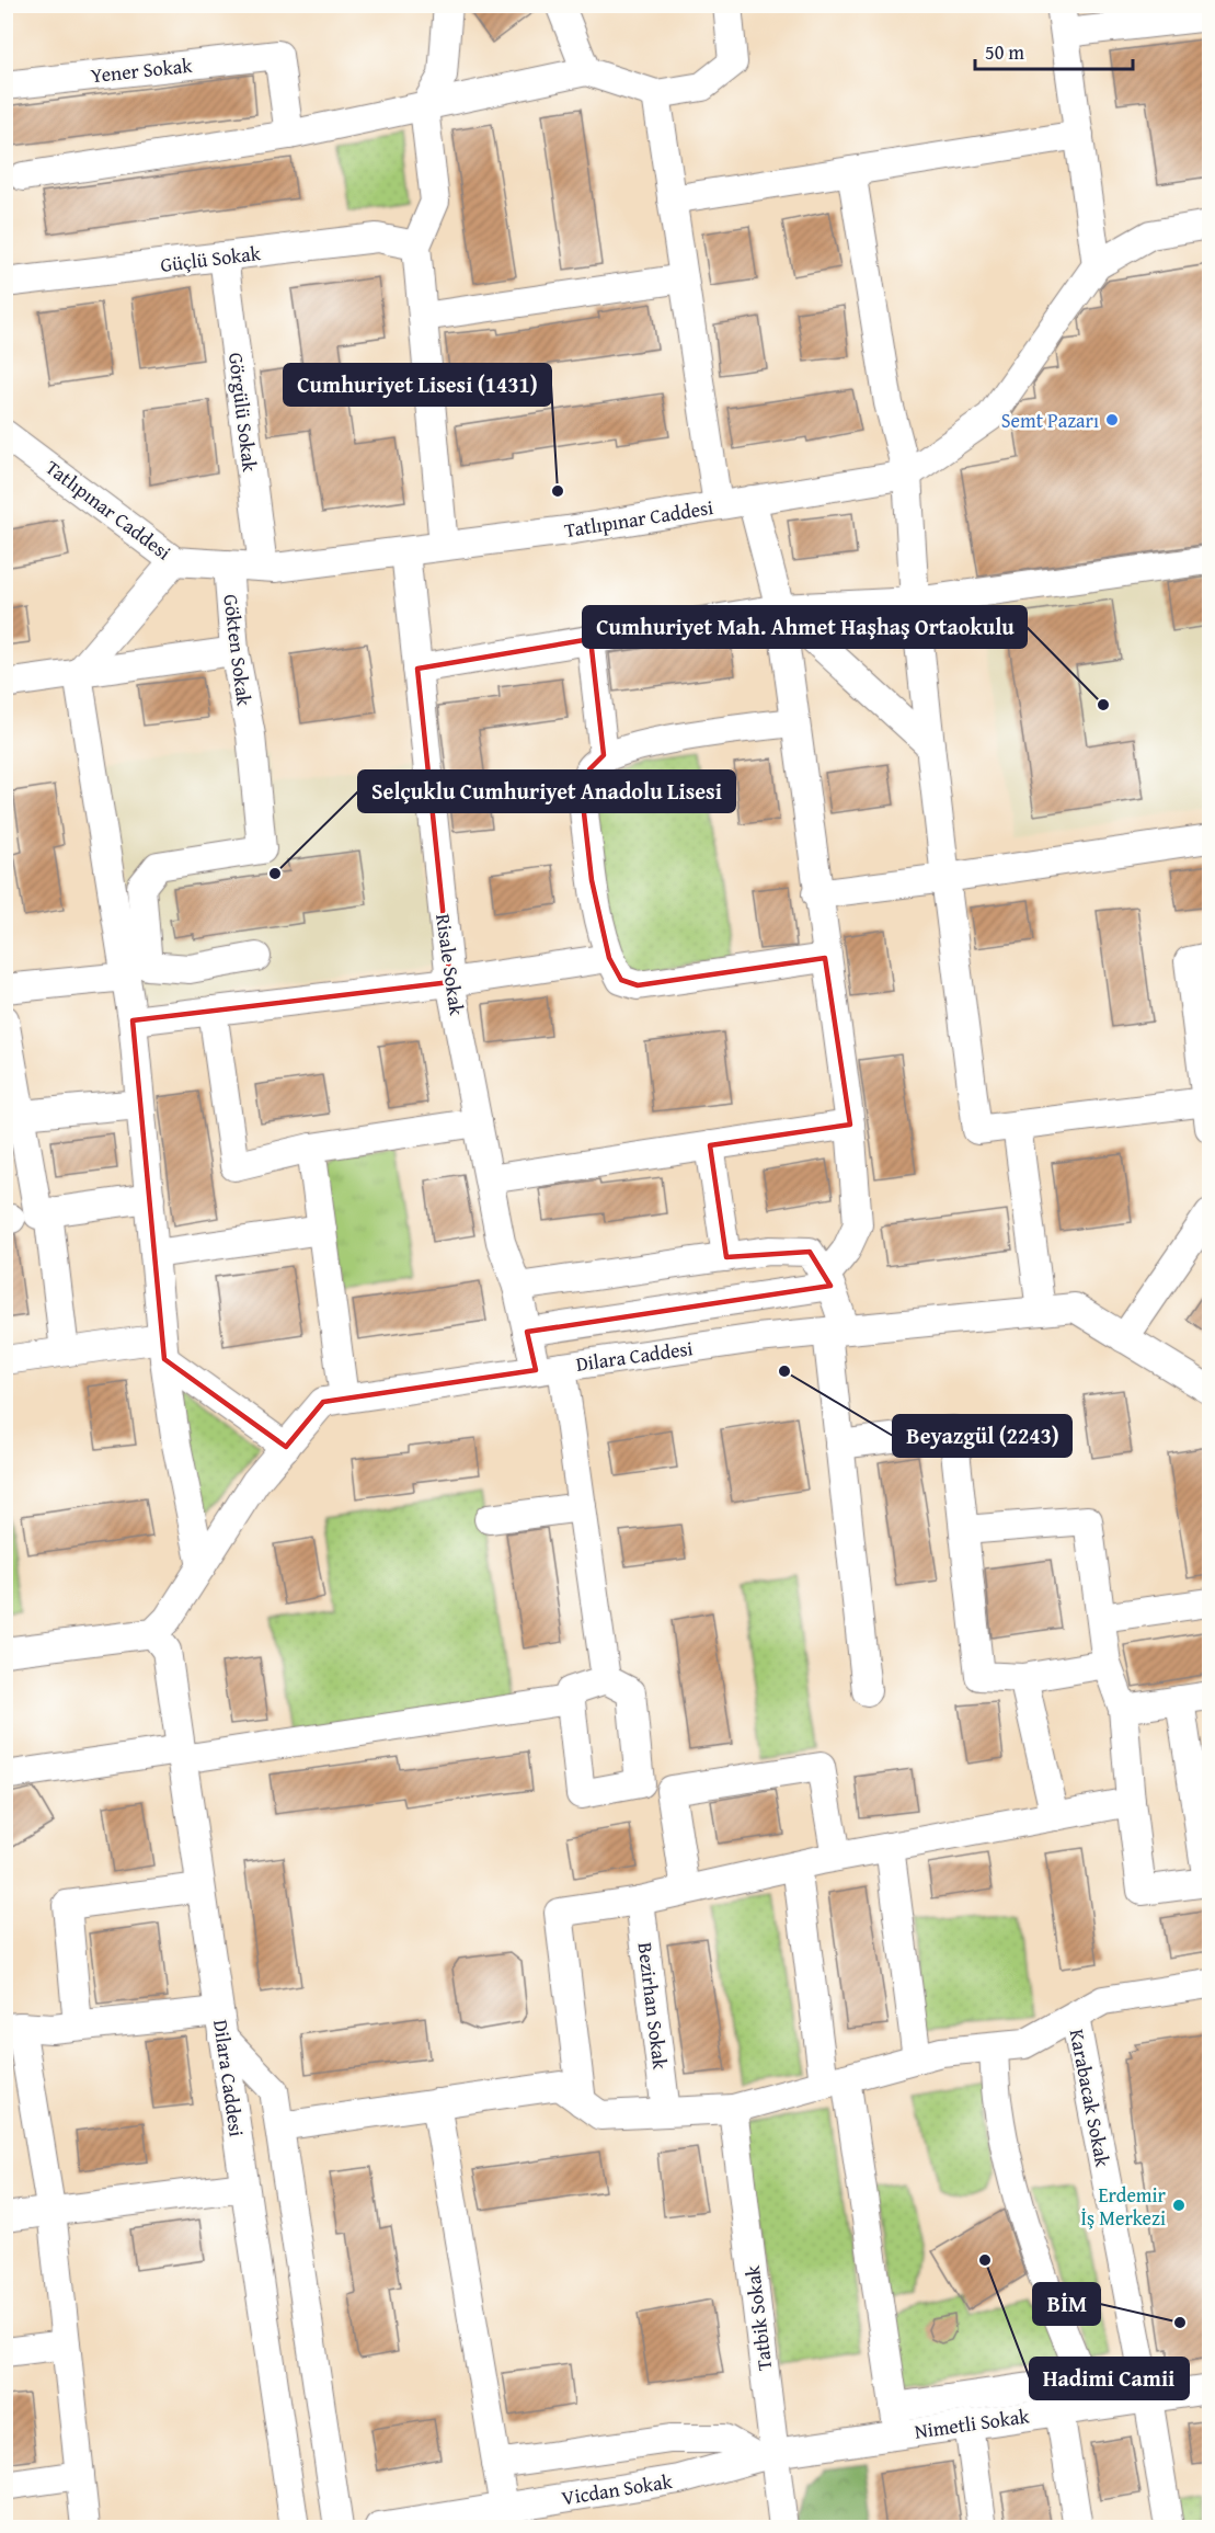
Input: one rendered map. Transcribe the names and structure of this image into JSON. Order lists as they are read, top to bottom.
{
  "streets": {
    "street": [
      "Yener Sokak",
      "Güçlü Sokak",
      "Görgülü Sokak",
      "Tatlıpınar Caddesi",
      "Gökten Sokak",
      "Risale Sokak",
      "Dilara Caddesi",
      "Bezirhan Sokak",
      "Karabacak Sokak",
      "Tatbik Sokak",
      "Nimetli Sokak",
      "Vicdan Sokak"
    ]
  },
  "crossings": [
    ["Güçlü Sokak", "Görgülü Sokak"],
    ["Görgülü Sokak", "Tatlıpınar Caddesi"],
    ["Tatlıpınar Caddesi", "Gökten Sokak"],
    ["Tatlıpınar Caddesi", "Risale Sokak"],
    ["Risale Sokak", "Dilara Caddesi"],
    ["Karabacak Sokak", "Nimetli Sokak"],
    ["Tatbik Sokak", "Nimetli Sokak"],
    ["Tatbik Sokak", "Vicdan Sokak"],
    ["Nimetli Sokak", "Vicdan Sokak"]
  ],
  "places": [
    "Semt Pazarı",
    "Cumhuriyet Lisesi (1431)",
    "Cumhuriyet Mah. Ahmet Haşhaş Ortaokulu",
    "Selçuklu Cumhuriyet Anadolu Lisesi",
    "Beyazgül (2243)",
    "Erdemir İş Merkezi",
    "Hadimi Camii",
    "BİM"
  ],
  "scale_bar": "50 m"
}
